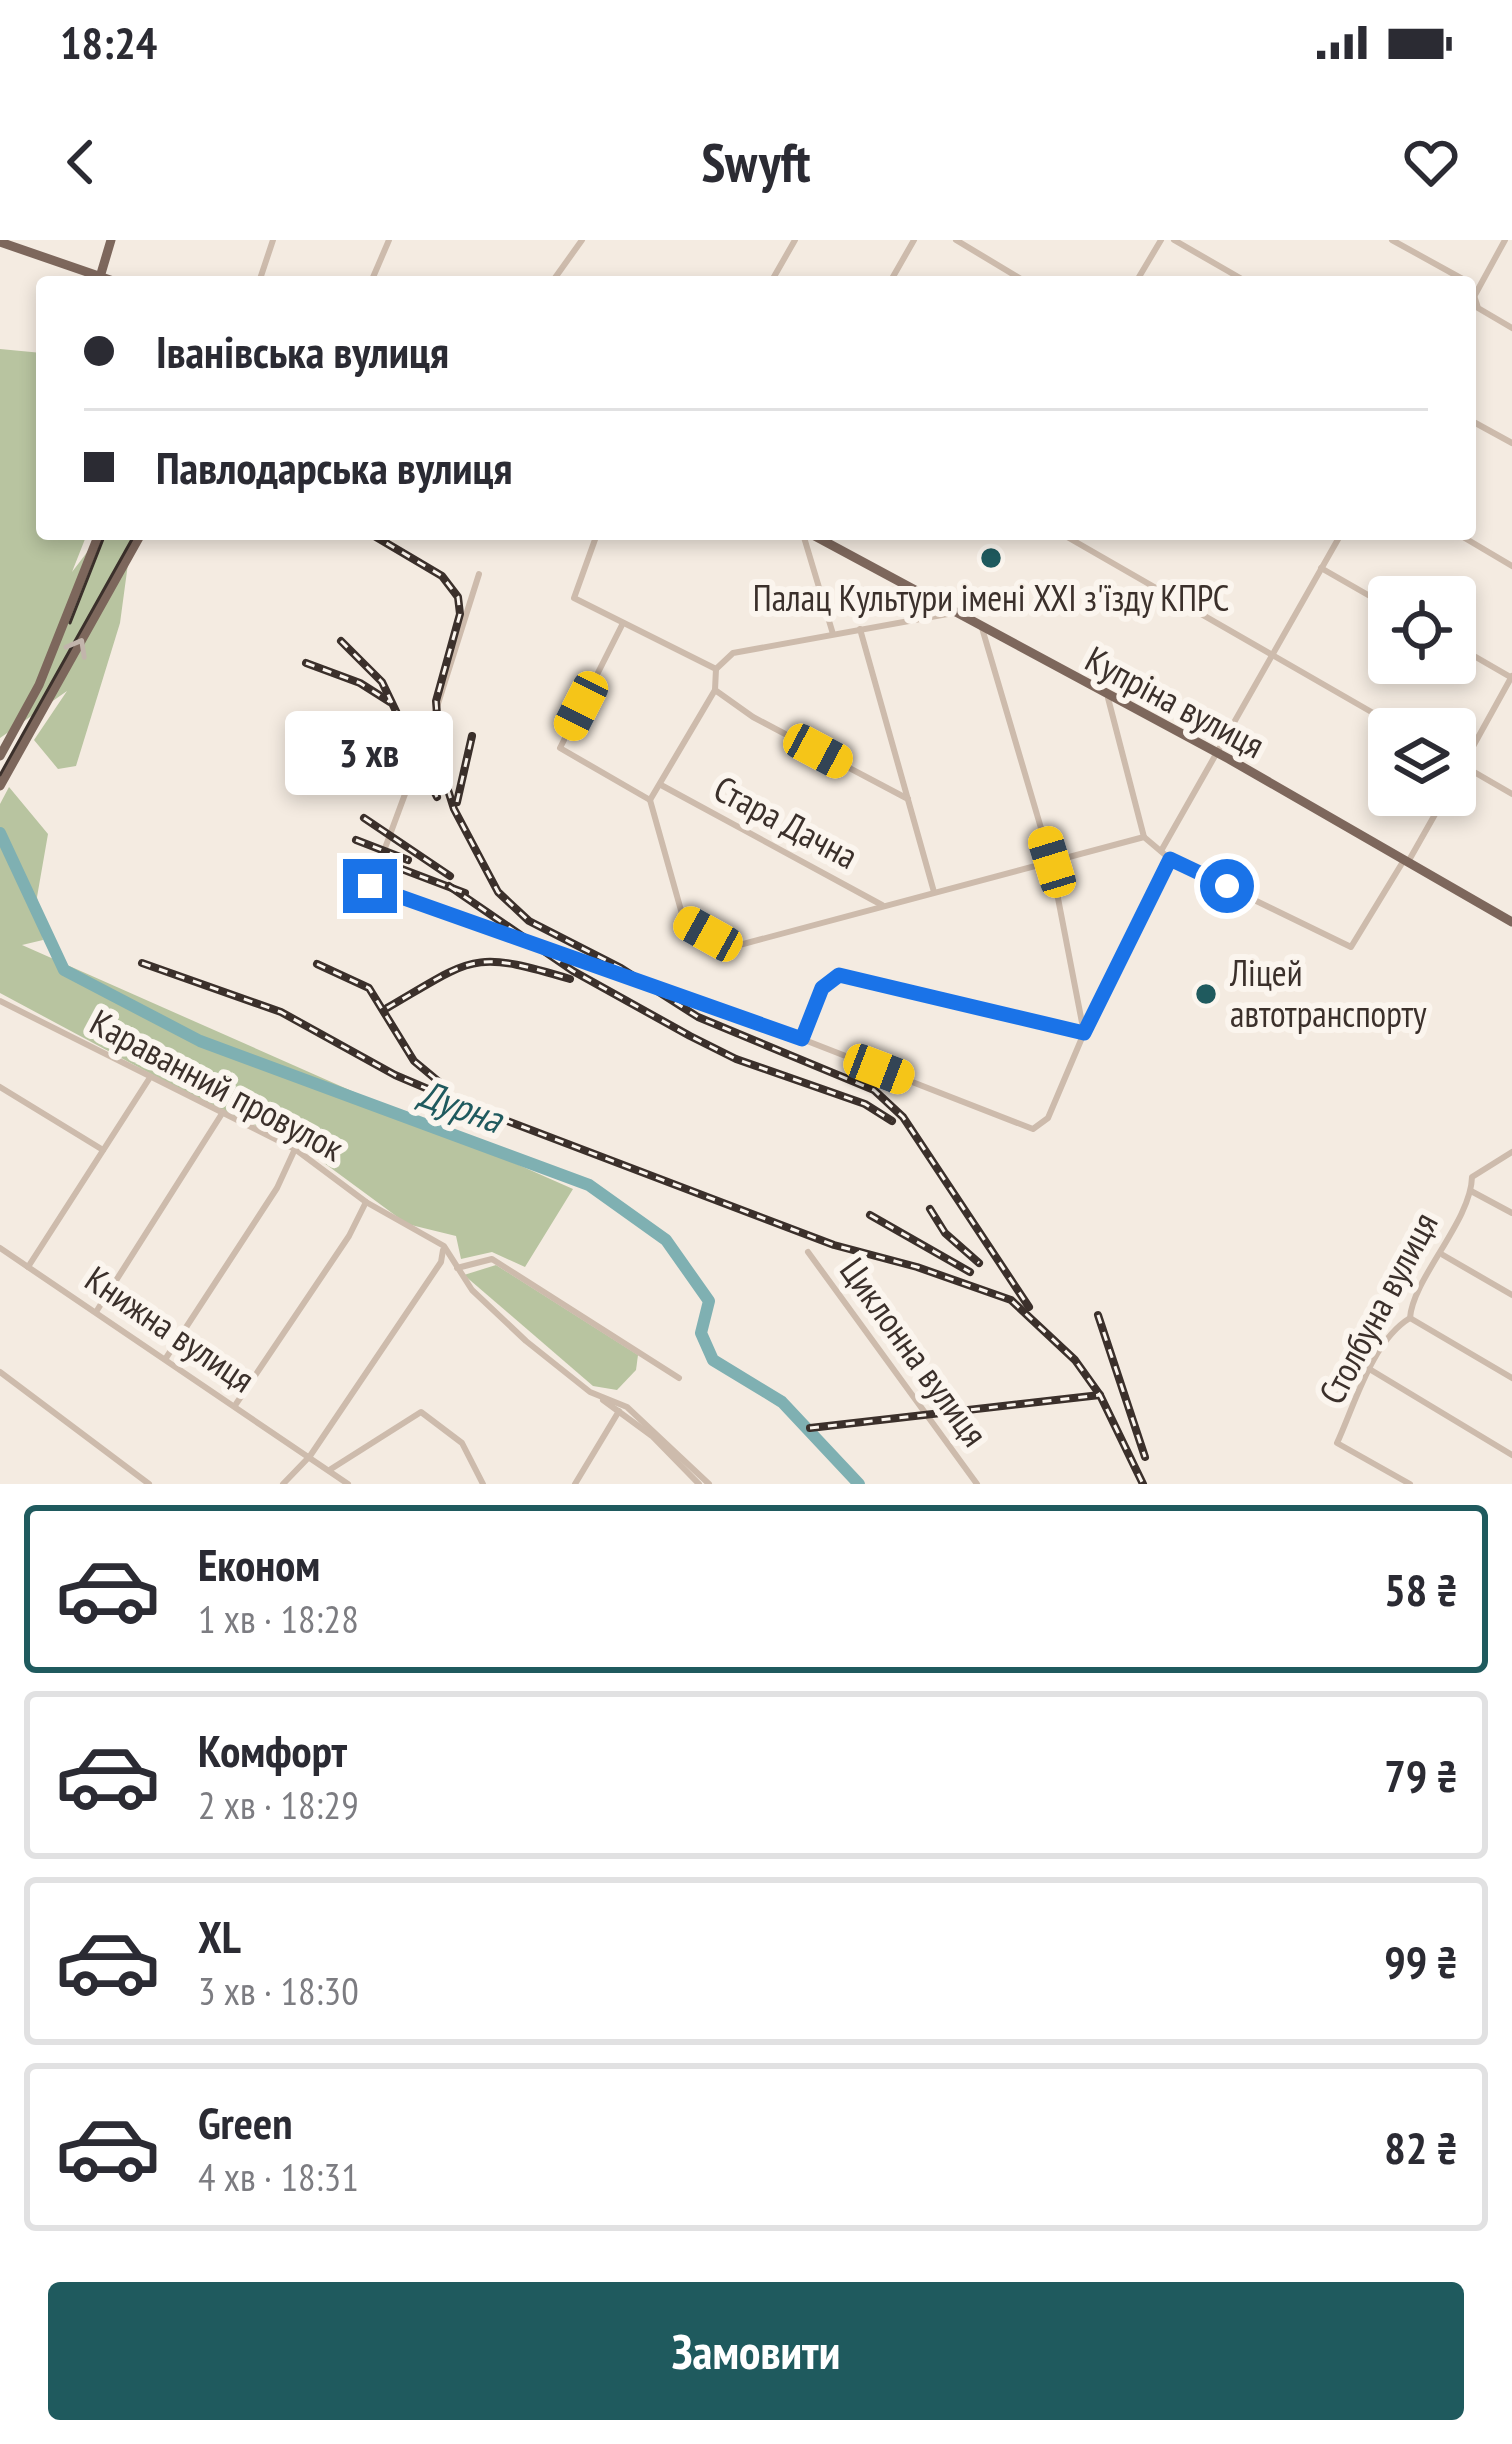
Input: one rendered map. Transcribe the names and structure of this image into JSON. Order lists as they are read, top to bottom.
{
  "streets": {
    "main road": ["Купріна вулиця"],
    "street": [
      "Стара Дачна",
      "Караванний провулок",
      "Столбуна вулиця",
      "Книжна вулиця",
      "Циклонна вулиця"
    ]
  },
  "water": ["Дурна"],
  "places": ["Палац Культури імені XXI з'їзду КПРС", "Ліцей автотранспорту"],
  "page": {
    "status": "18:24",
    "header": "Swyft",
    "banner": ["Іванівська вулиця", "Павлодарська вулиця"],
    "bubble": "3 хв",
    "list": [
      {
        "name": "Економ",
        "note": "1 хв · 18:28",
        "value": "58 ₴"
      },
      {
        "name": "Комфорт",
        "note": "2 хв · 18:29",
        "value": "79 ₴"
      },
      {
        "name": "XL",
        "note": "3 хв · 18:30",
        "value": "99 ₴"
      },
      {
        "name": "Green",
        "note": "4 хв · 18:31",
        "value": "82 ₴"
      }
    ],
    "buttons": "Замовити"
  }
}
